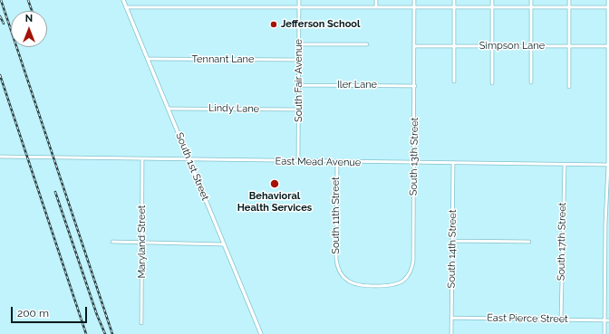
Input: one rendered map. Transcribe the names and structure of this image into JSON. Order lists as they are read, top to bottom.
{
  "streets": {
    "main road": ["South 1st Street"],
    "street": [
      "Simpson Lane",
      "Tennant Lane",
      "South Fair Avenue",
      "Iler Lane",
      "Lindy Lane",
      "South 13th Street",
      "East Mead Avenue",
      "South 11th Street",
      "Maryland Street",
      "South 17th Street",
      "South 14th Street",
      "East Pierce Street"
    ]
  },
  "crossings": [
    ["Simpson Lane", "South 13th Street"],
    ["Tennant Lane", "South Fair Avenue"],
    ["Tennant Lane", "South 1st Street"],
    ["South Fair Avenue", "Iler Lane"],
    ["South Fair Avenue", "Lindy Lane"],
    ["South Fair Avenue", "East Mead Avenue"],
    ["Iler Lane", "South 13th Street"],
    ["Lindy Lane", "South 1st Street"],
    ["South 13th Street", "East Mead Avenue"],
    ["South 13th Street", "South 11th Street"],
    ["East Mead Avenue", "South 1st Street"],
    ["East Mead Avenue", "South 11th Street"],
    ["East Mead Avenue", "Maryland Street"],
    ["East Mead Avenue", "South 17th Street"],
    ["East Mead Avenue", "South 14th Street"],
    ["South 17th Street", "East Pierce Street"],
    ["South 14th Street", "East Pierce Street"]
  ],
  "places": ["Jefferson School", "Behavioral Health Services"],
  "scale_bar": "200 m",
  "north": "top"
}
